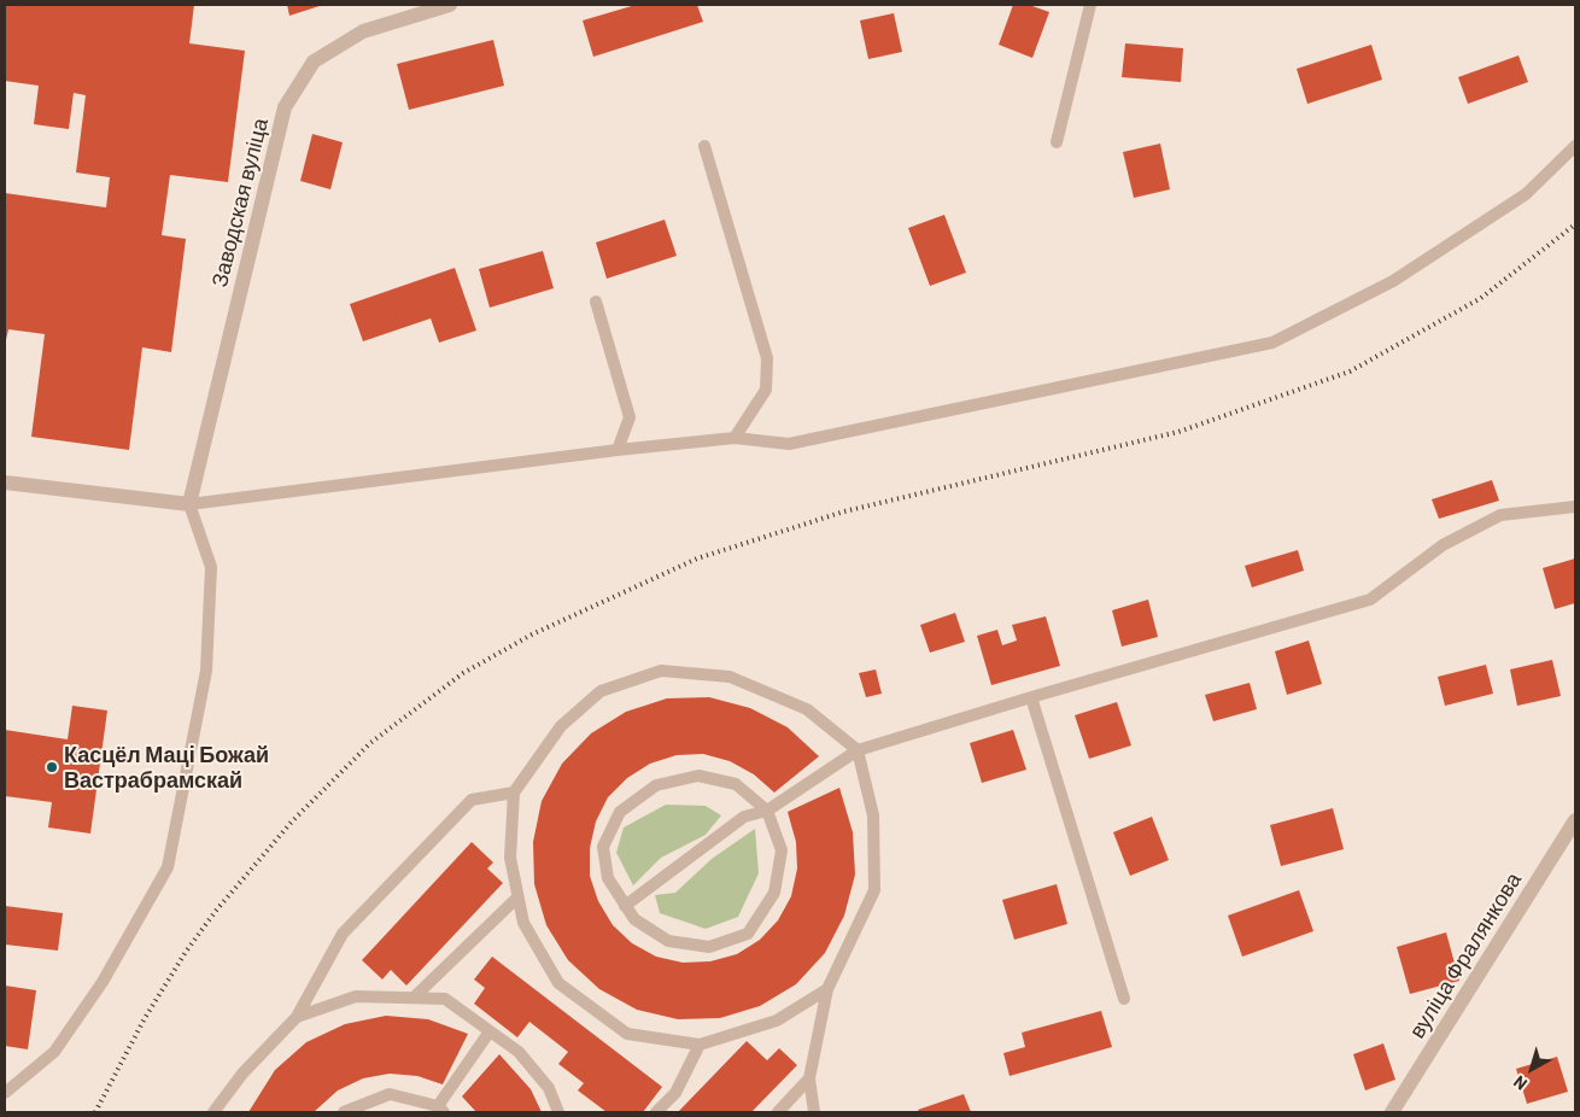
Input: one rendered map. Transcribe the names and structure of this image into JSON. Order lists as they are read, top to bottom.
{
  "streets": {
    "street": ["Заводская вуліца", "вуліца Фралянкова"]
  },
  "places": ["Касцёл Маці Божай Вастрабрамскай"],
  "north": "bottom left"
}
